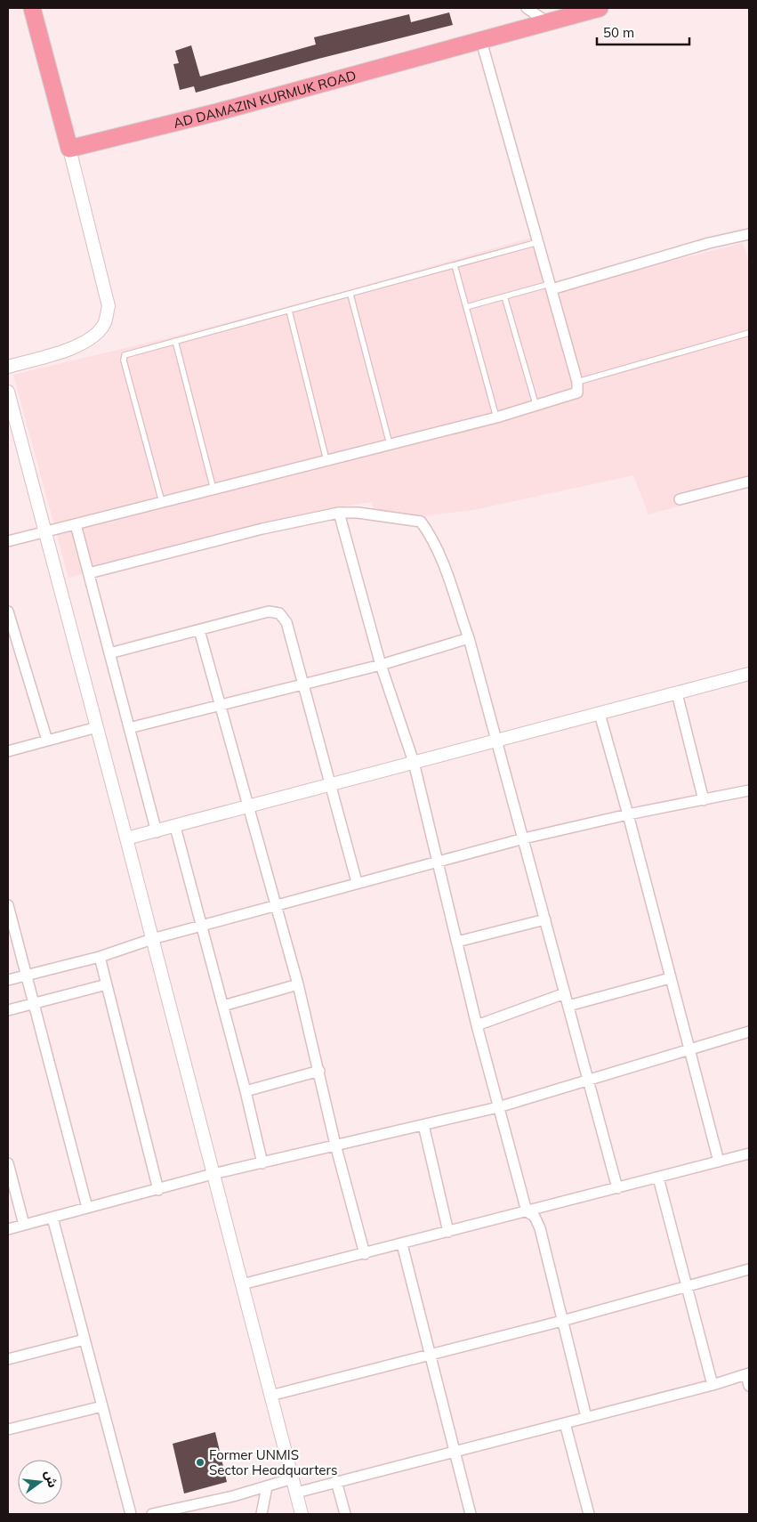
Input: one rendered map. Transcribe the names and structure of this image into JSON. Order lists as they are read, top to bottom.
{
  "streets": {
    "highway": ["AD DAMAZIN KURMUK ROAD"]
  },
  "places": ["Former UNMIS Sector Headquarters"],
  "scale_bar": "50 m",
  "north": "right"
}
